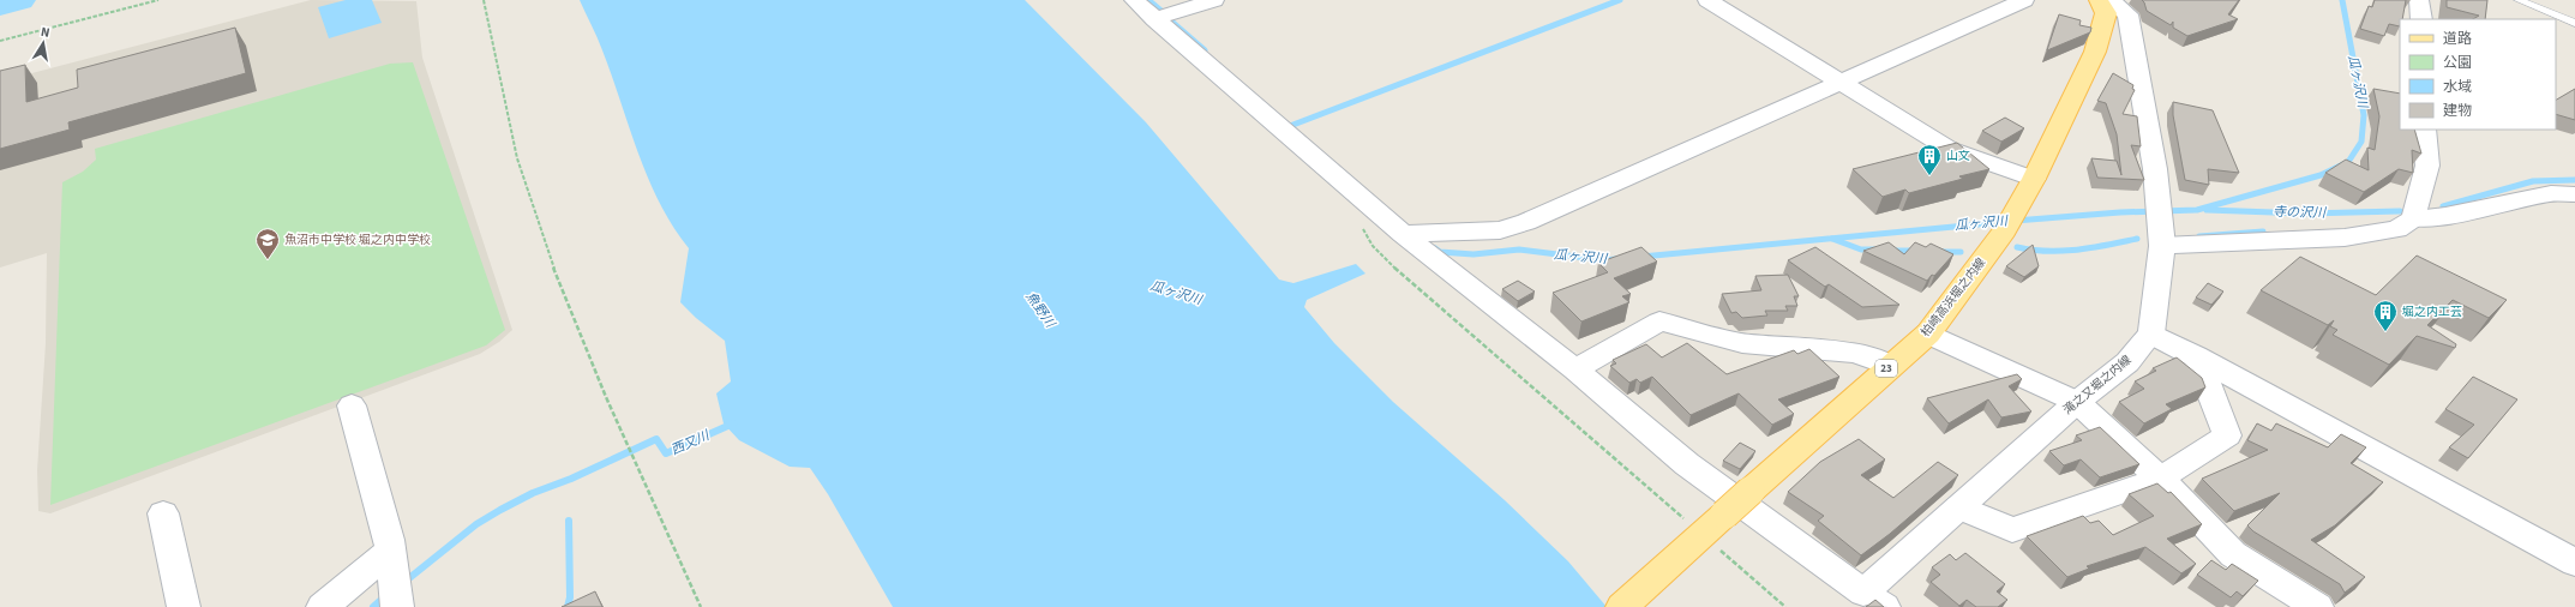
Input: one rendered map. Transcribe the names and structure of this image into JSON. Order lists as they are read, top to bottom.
{
  "streets": {
    "main road": ["柏崎高浜堀之内線", "23"],
    "street": ["滝之又堀之内線"]
  },
  "water": [
    "瓜ヶ沢川",
    "寺の沢川",
    "魚野川",
    "西又川"
  ],
  "places": {
    "building": ["山文", "堀之内工芸"],
    "school or university": ["魚沼市中学校 堀之内中学校"]
  },
  "legend": [
    "道路",
    "公園",
    "水域",
    "建物"
  ],
  "north": "top"
}
